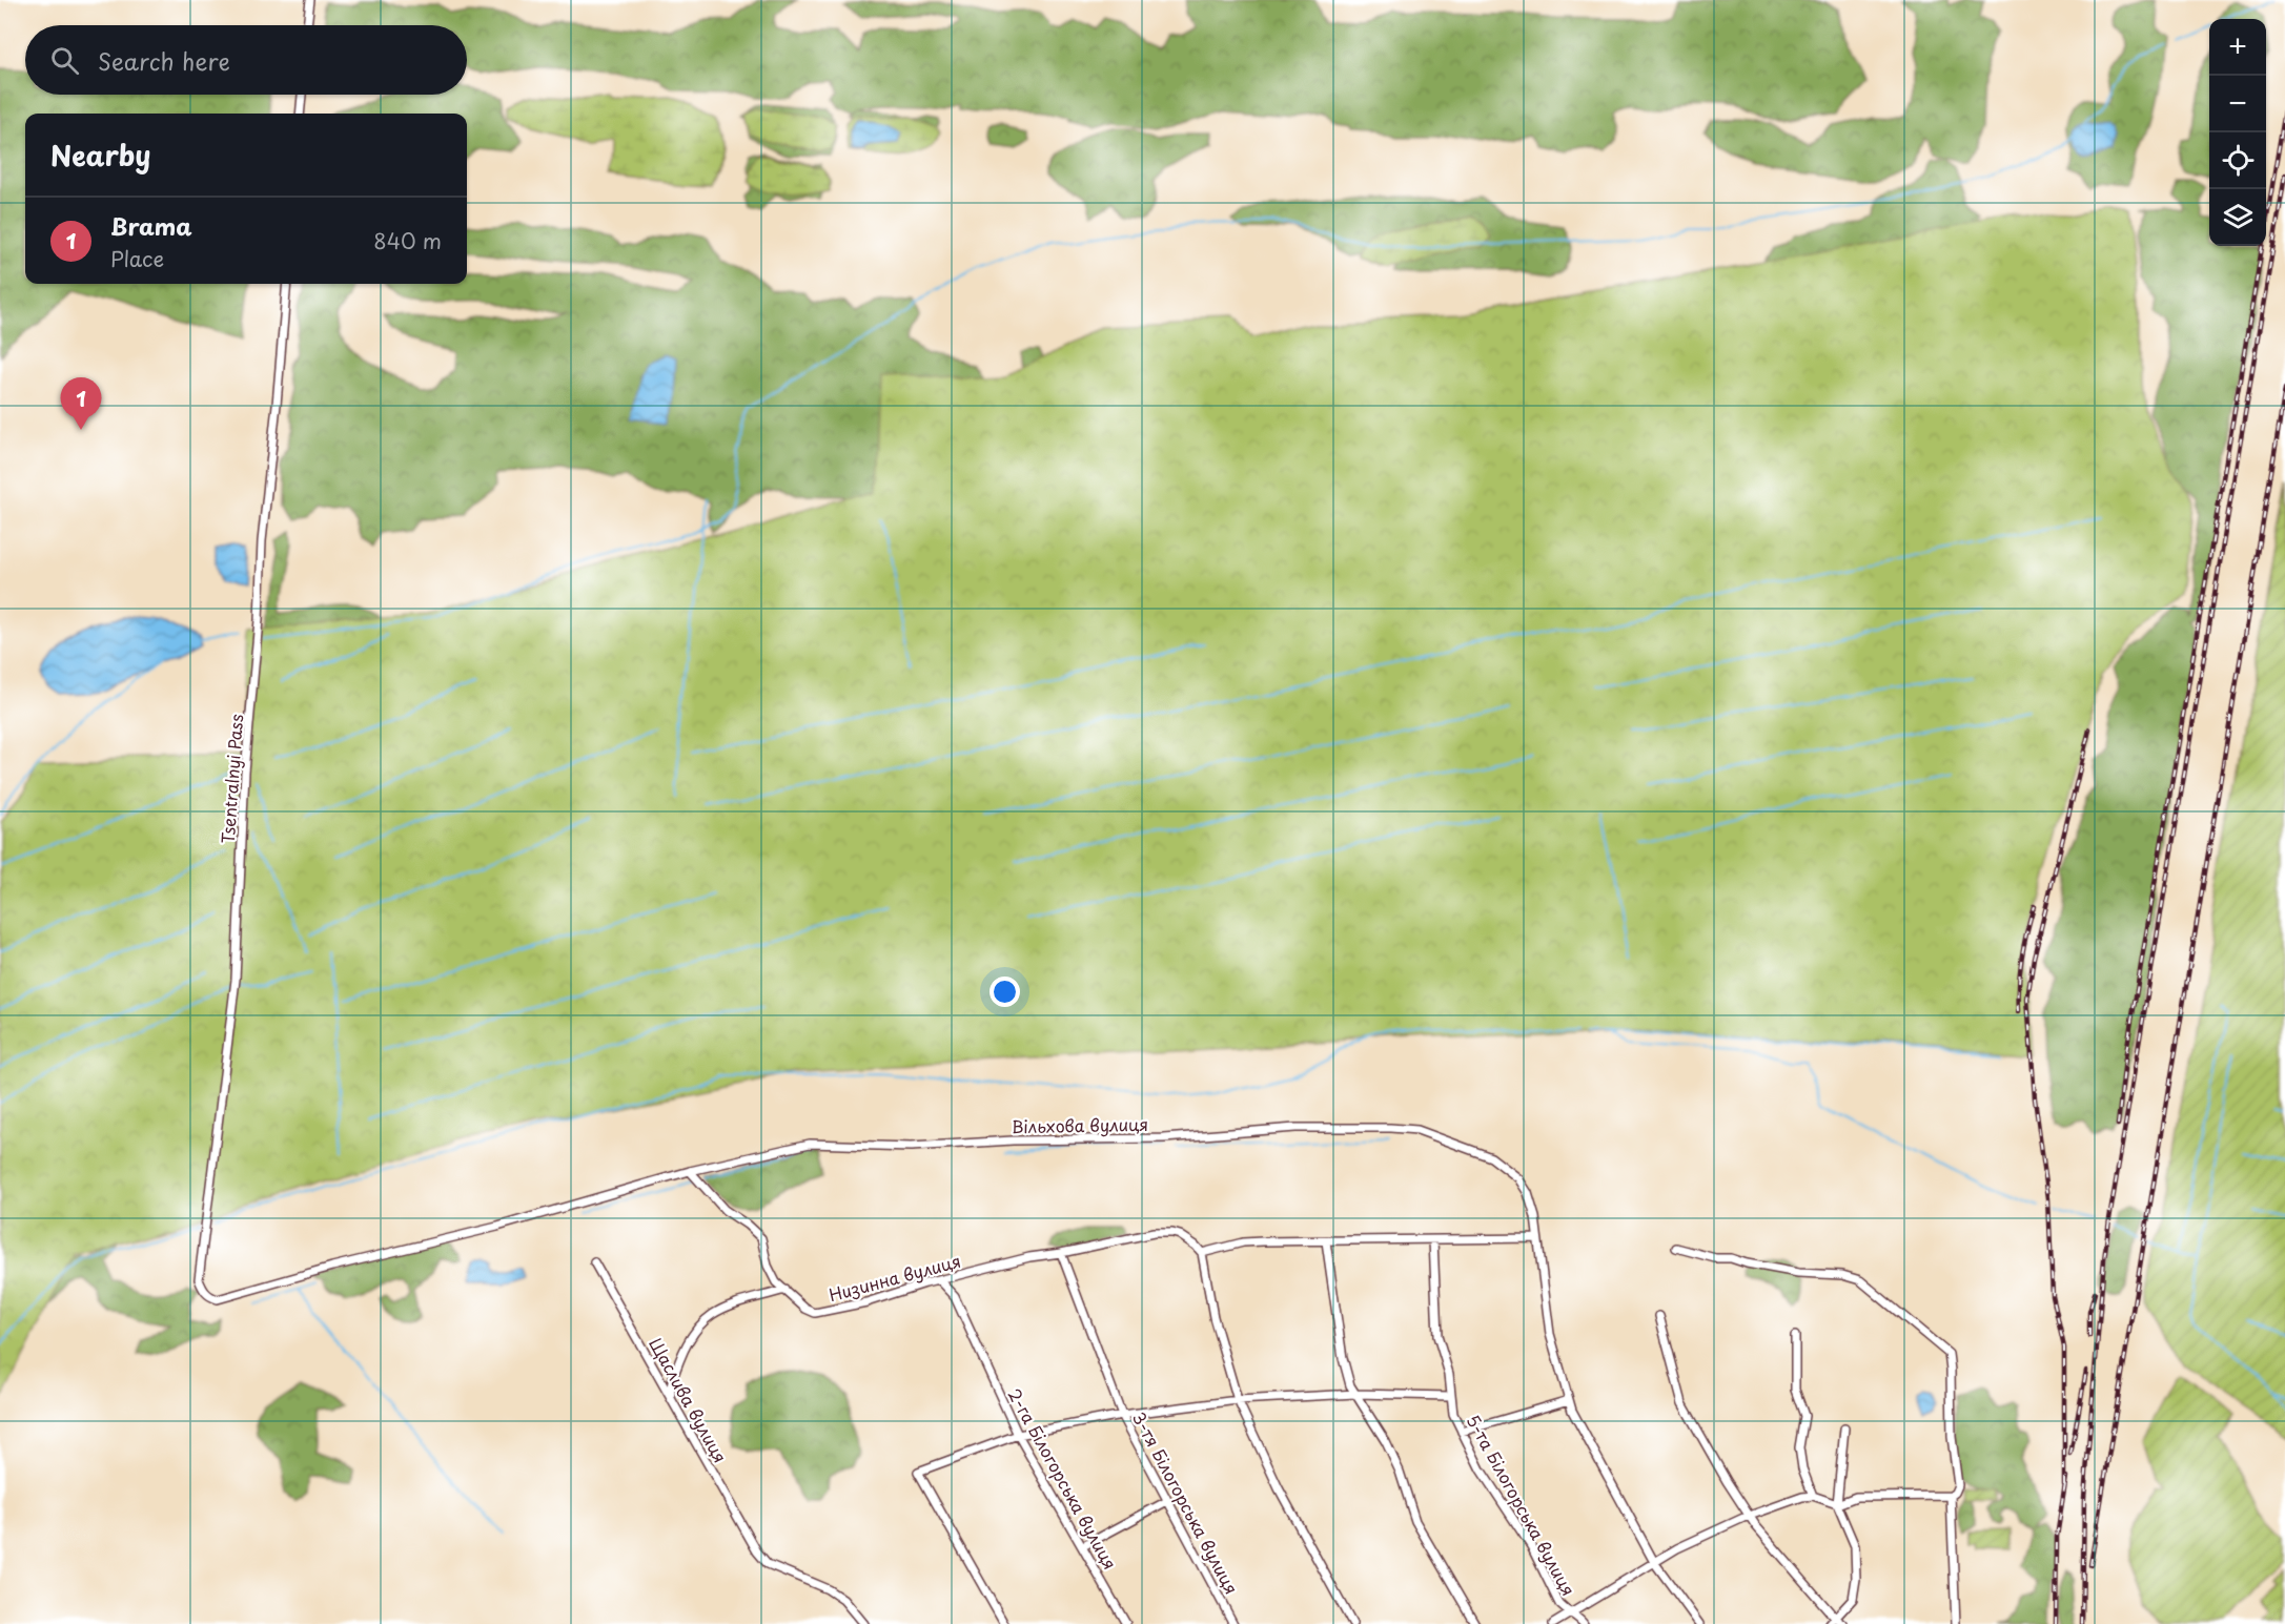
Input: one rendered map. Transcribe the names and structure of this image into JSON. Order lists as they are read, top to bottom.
{
  "streets": {
    "street": [
      "Tsentralnyi Pass",
      "Вільхова вулиця",
      "Низинна вулиця",
      "Щаслива вулиця",
      "2-га Білогорська вулиця",
      "3-тя Білогорська вулиця",
      "5-та Білогорська вулиця"
    ]
  },
  "crossings": [
    ["Tsentralnyi Pass", "Вільхова вулиця"],
    ["Вільхова вулиця", "Низинна вулиця"],
    ["Низинна вулиця", "2-га Білогорська вулиця"],
    ["Низинна вулиця", "3-тя Білогорська вулиця"]
  ],
  "page": {
    "map_buttons": ["+", "−"],
    "search": "Search here",
    "heading": "Nearby",
    "list": [
      {
        "mark": "1",
        "name": "Brama",
        "note": "Place",
        "value": "840 m"
      }
    ],
    "pins": "1"
  }
}
